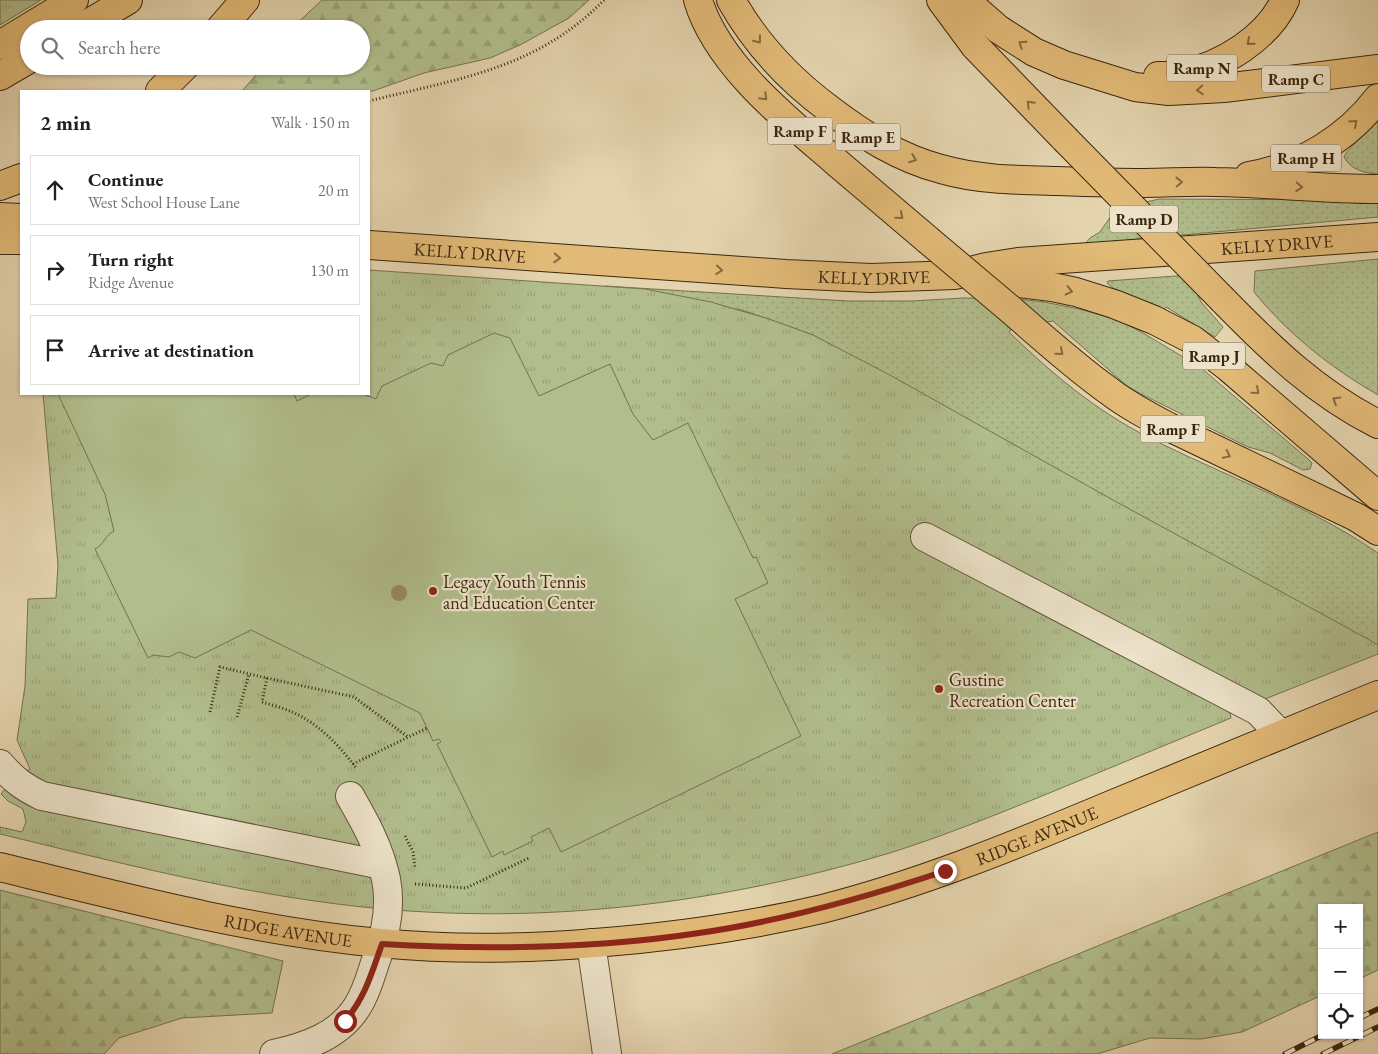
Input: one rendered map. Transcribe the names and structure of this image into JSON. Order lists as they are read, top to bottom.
{
  "streets": {
    "main road": [
      "Ramp N",
      "Ramp C",
      "Ramp F",
      "Ramp E",
      "Ramp H",
      "Ramp D",
      "KELLY DRIVE",
      "Ramp J",
      "RIDGE AVENUE"
    ]
  },
  "crossings": [
    ["Ramp N", "Ramp C"],
    ["Ramp E", "Ramp H"],
    ["KELLY DRIVE", "Ramp J"]
  ],
  "one_way": ["KELLY DRIVE"],
  "places": ["Legacy Youth Tennis and Education Center", "Gustine Recreation Center"],
  "page": {
    "search": "Search here",
    "heading": ["2 min", "Walk · 150 m"],
    "list": [
      ["Continue", "West School House Lane", "20 m"],
      ["Turn right", "Ridge Avenue", "130 m"],
      "Arrive at destination"
    ],
    "map_buttons": ["+", "−"]
  }
}
